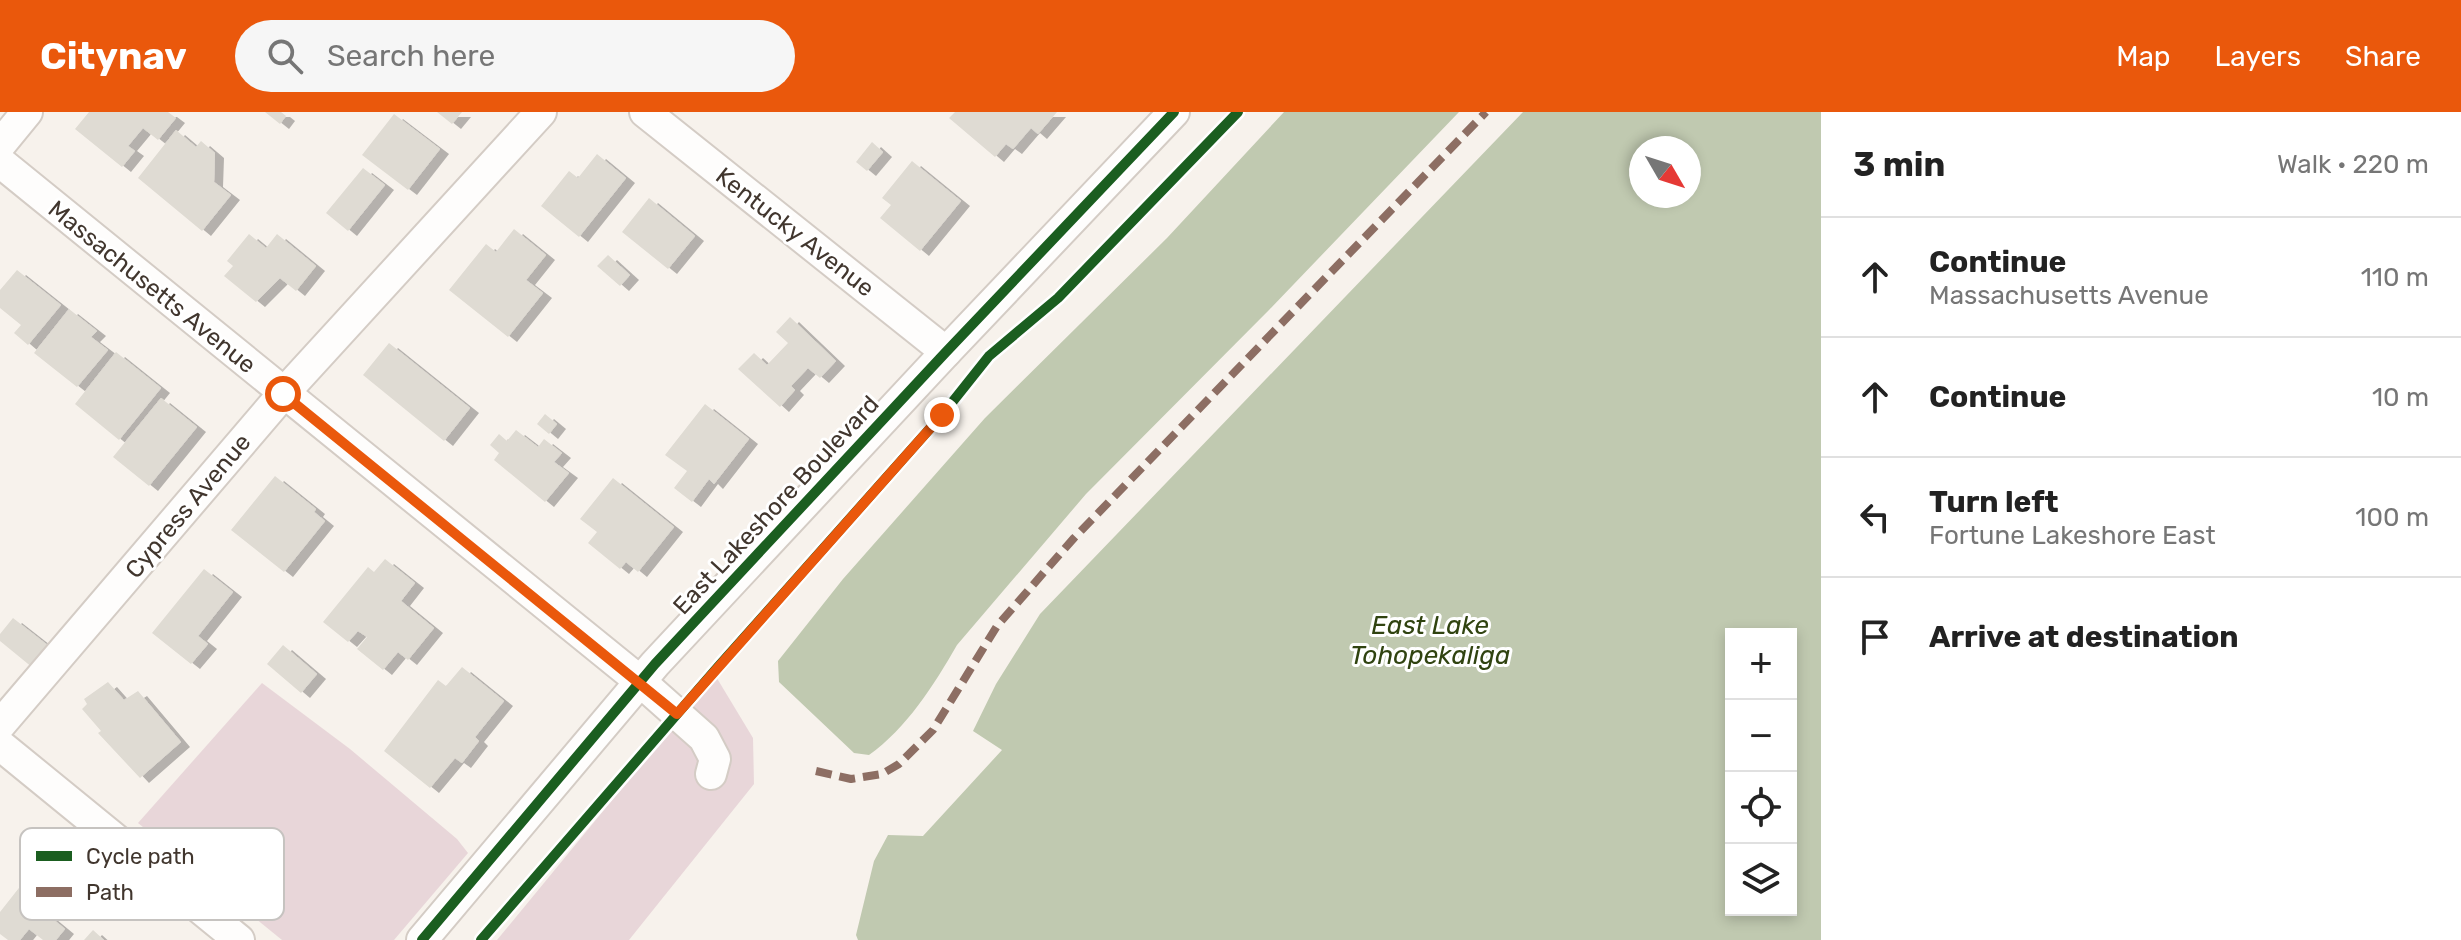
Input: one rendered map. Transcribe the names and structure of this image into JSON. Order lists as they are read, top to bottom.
{
  "streets": {
    "street": [
      "Kentucky Avenue",
      "Massachusetts Avenue",
      "East Lakeshore Boulevard",
      "Cypress Avenue"
    ]
  },
  "crossings": [
    ["Kentucky Avenue", "East Lakeshore Boulevard"],
    ["Massachusetts Avenue", "East Lakeshore Boulevard"],
    ["Massachusetts Avenue", "Cypress Avenue"]
  ],
  "water": ["East Lake Tohopekaliga"],
  "legend": ["Cycle path", "Path"],
  "north": "bottom right",
  "page": {
    "header": "Citynav",
    "search": "Search here",
    "nav": ["Map", "Layers", "Share"],
    "heading": ["3 min", "Walk · 220 m"],
    "list": [
      ["Continue", "Massachusetts Avenue", "110 m"],
      ["Continue", "10 m"],
      ["Turn left", "Fortune Lakeshore East", "100 m"],
      "Arrive at destination"
    ],
    "map_buttons": ["+", "−"]
  }
}
